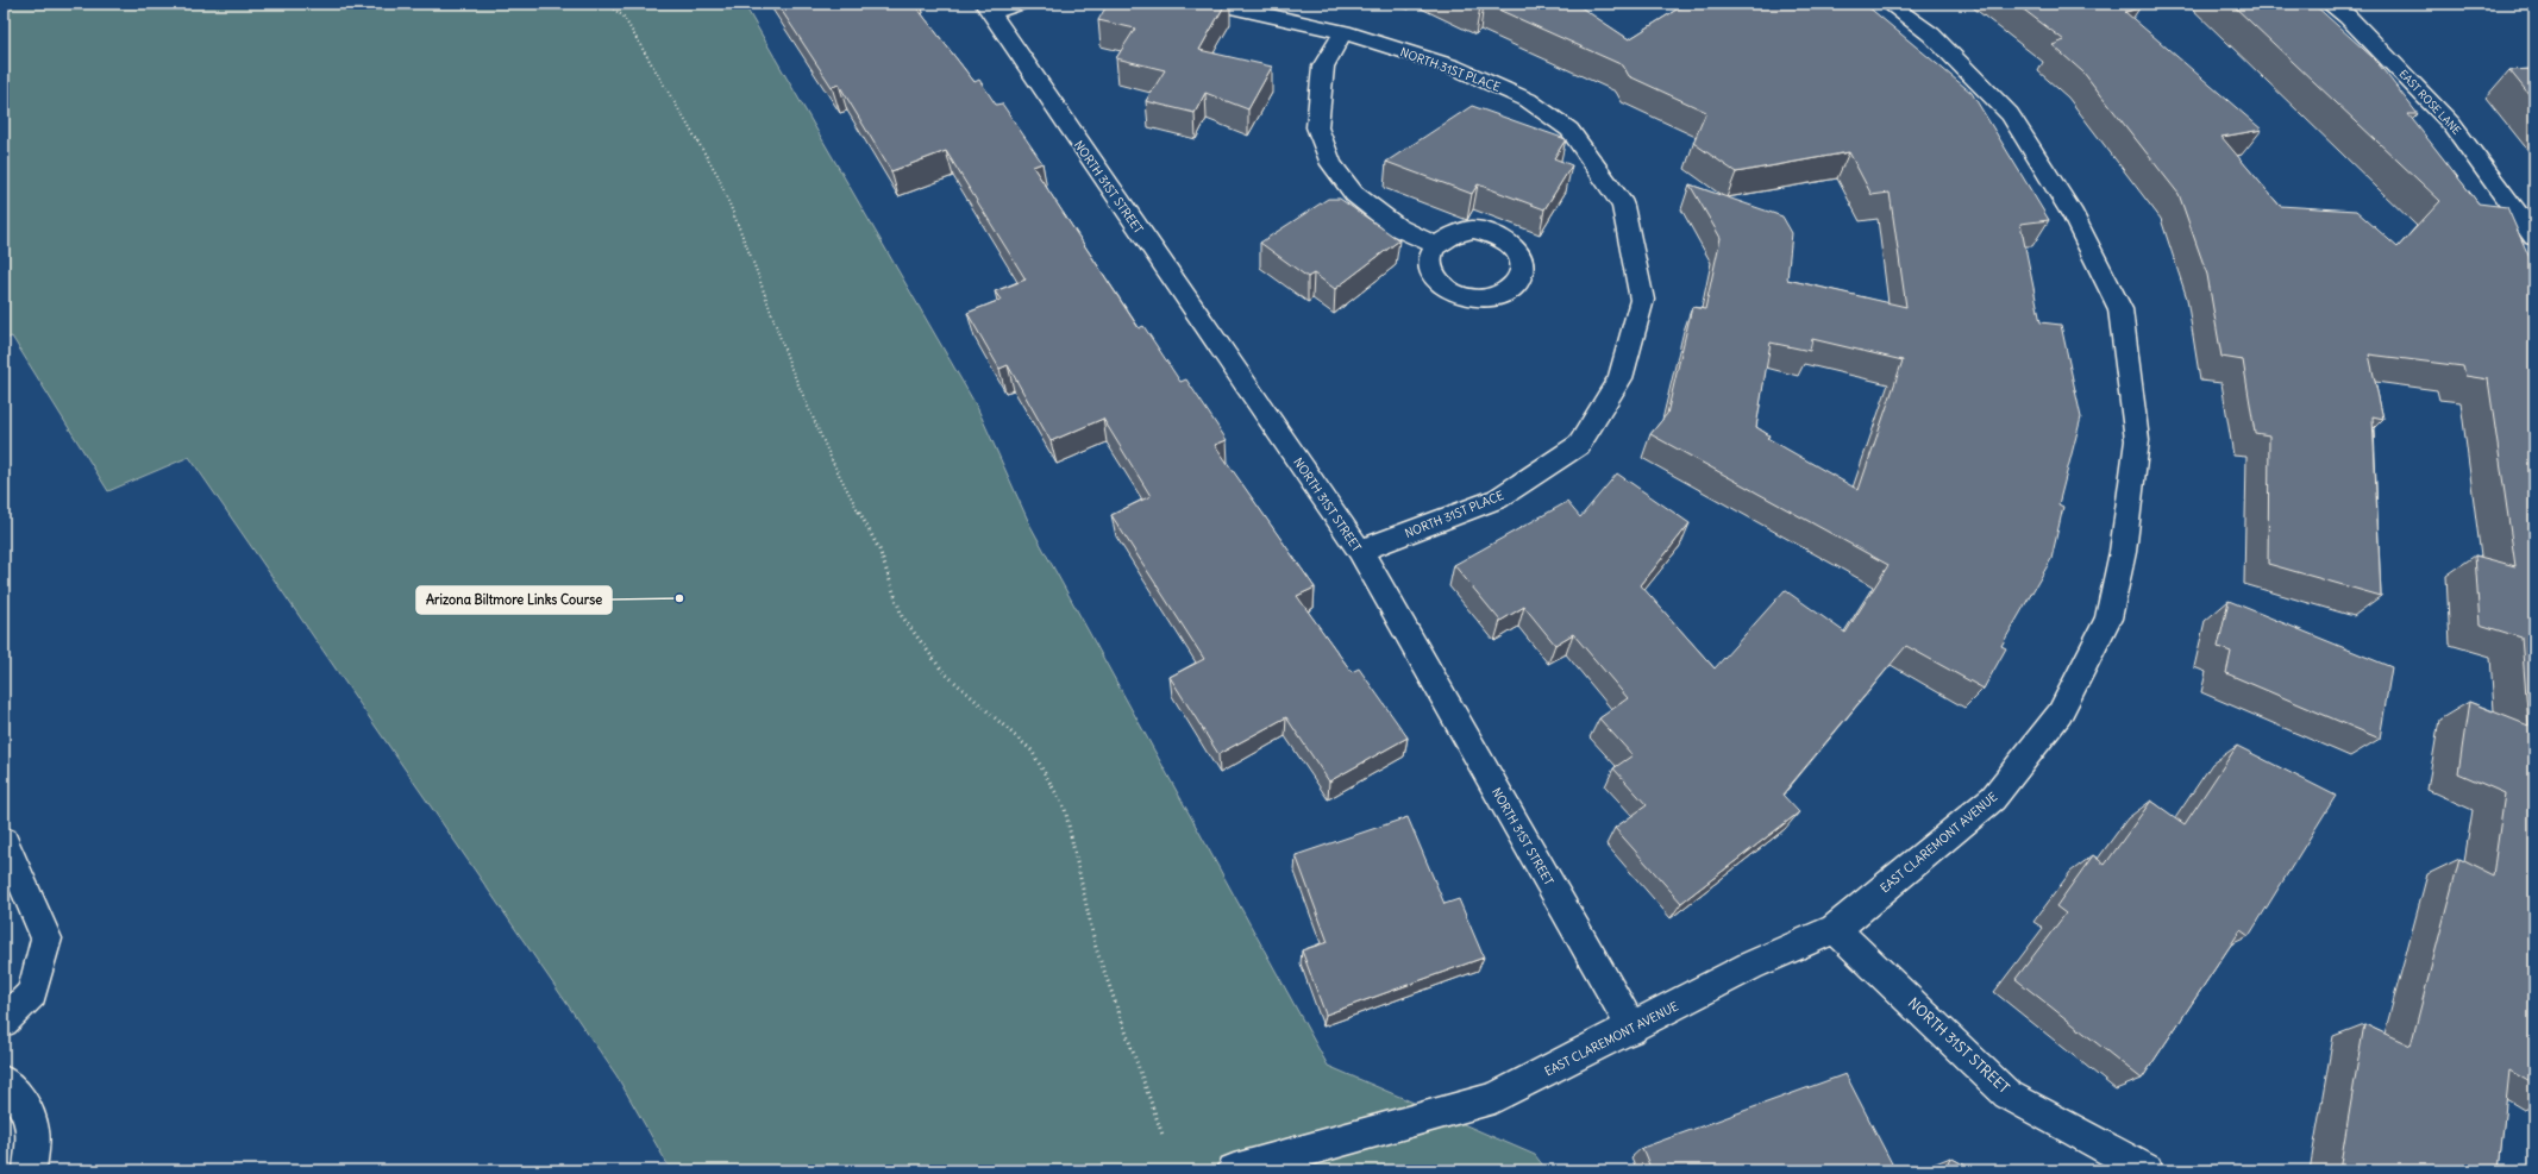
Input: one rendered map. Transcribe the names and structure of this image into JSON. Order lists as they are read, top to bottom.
{
  "streets": {
    "street": [
      "NORTH 31ST PLACE",
      "EAST ROSE LANE",
      "NORTH 31ST STREET",
      "EAST CLAREMONT AVENUE"
    ]
  },
  "crossings": [
    ["NORTH 31ST PLACE", "NORTH 31ST STREET"],
    ["NORTH 31ST STREET", "EAST CLAREMONT AVENUE"]
  ],
  "places": ["Arizona Biltmore Links Course"]
}
